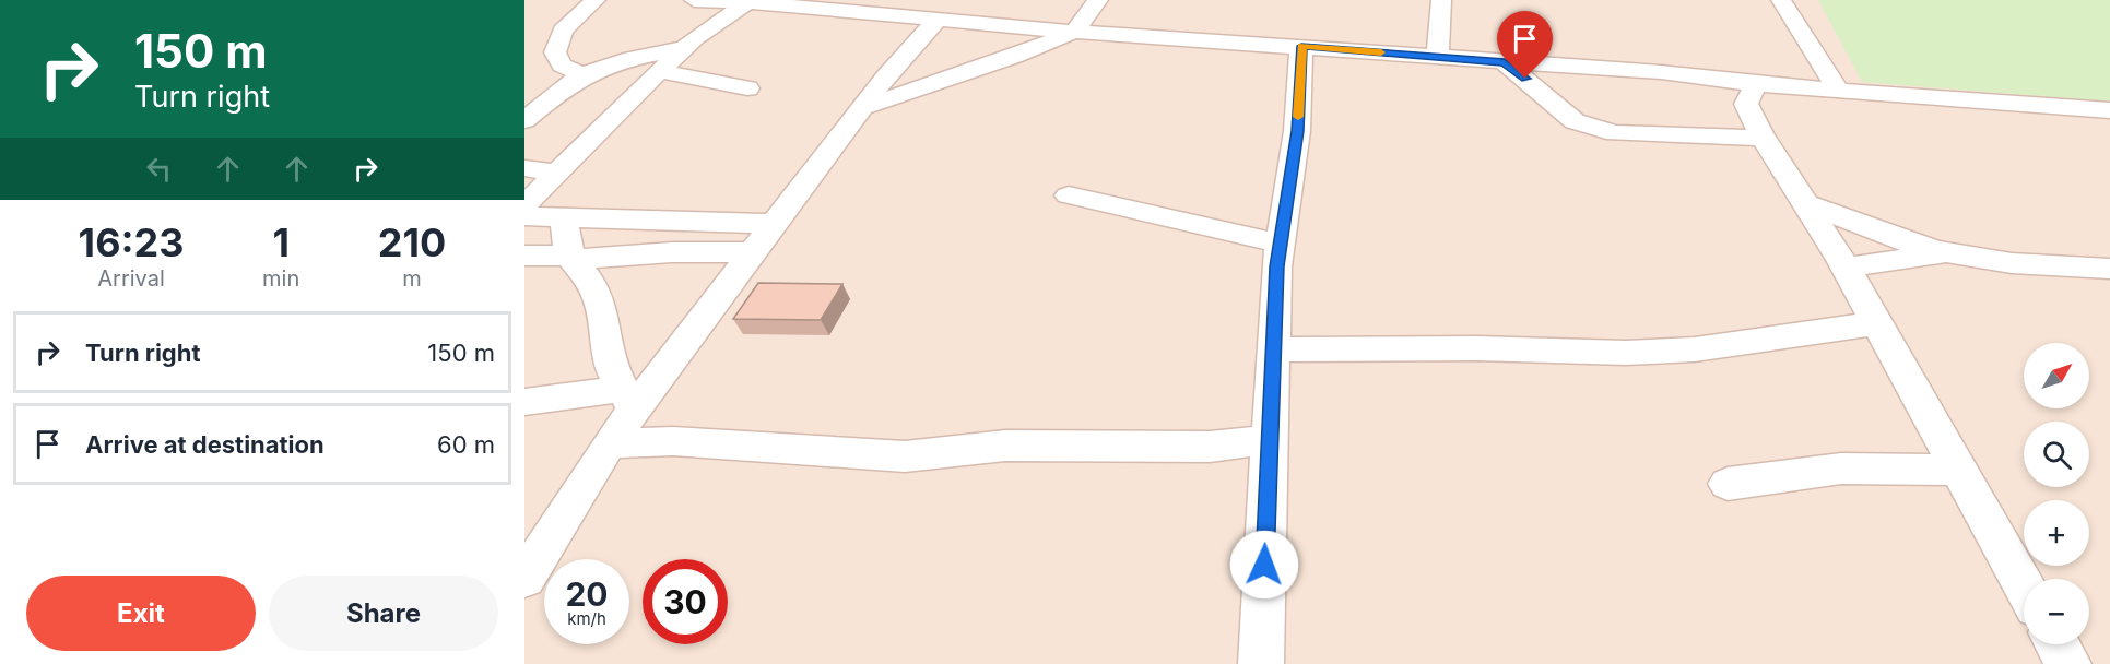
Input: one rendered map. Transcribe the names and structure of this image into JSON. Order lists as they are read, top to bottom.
{
  "north": "top right",
  "page": {
    "turn": ["150 m", "Turn right"],
    "eta": [
      "16:23",
      "Arrival",
      "1",
      "min",
      "210",
      "m"
    ],
    "list": [
      {
        "name": "Turn right",
        "value": "150 m"
      },
      {
        "name": "Arrive at destination",
        "value": "60 m"
      }
    ],
    "map_buttons": ["+", "−"],
    "speed": "20 km/h",
    "limit": "30",
    "buttons": ["Exit", "Share"]
  }
}
